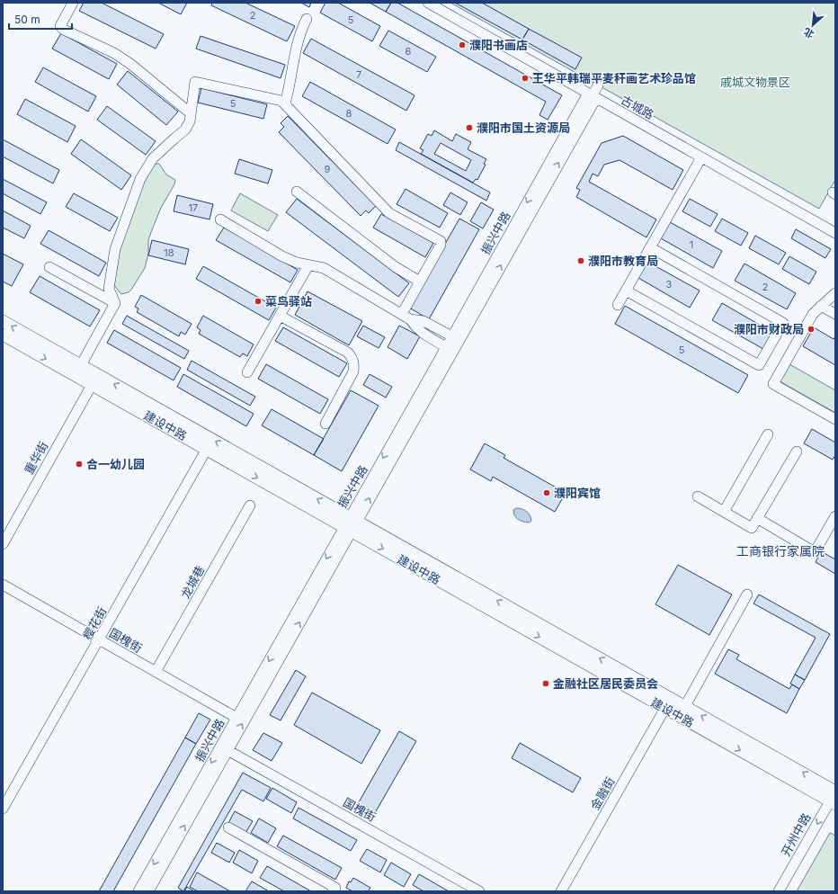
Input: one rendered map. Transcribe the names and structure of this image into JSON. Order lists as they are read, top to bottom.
{
  "streets": {
    "main road": ["建设中路"],
    "street": [
      "古城路",
      "振兴中路",
      "重华街",
      "龙城巷",
      "樱花街",
      "国槐街",
      "金融街",
      "开州中路"
    ]
  },
  "crossings": [
    ["古城路", "振兴中路"],
    ["振兴中路", "建设中路"],
    ["振兴中路", "国槐街"],
    ["建设中路", "重华街"],
    ["建设中路", "樱花街"],
    ["建设中路", "金融街"],
    ["建设中路", "开州中路"],
    ["龙城巷", "国槐街"],
    ["樱花街", "国槐街"]
  ],
  "one_way": ["开州中路"],
  "districts": ["工商银行家属院"],
  "parks": ["戚城文物景区"],
  "places": [
    "濮阳书画店",
    "王华平韩瑞平麦秆画艺术珍品馆",
    "濮阳市国土资源局",
    "濮阳市教育局",
    "菜鸟驿站",
    "濮阳市财政局",
    "合一幼儿园",
    "濮阳宾馆",
    "金融社区居民委员会"
  ],
  "house_numbers": [
    "2",
    "5",
    "6",
    "7",
    "5",
    "8",
    "9",
    "17",
    "1",
    "18",
    "3",
    "2",
    "5"
  ],
  "scale_bar": "50 m",
  "north": "bottom left"
}
